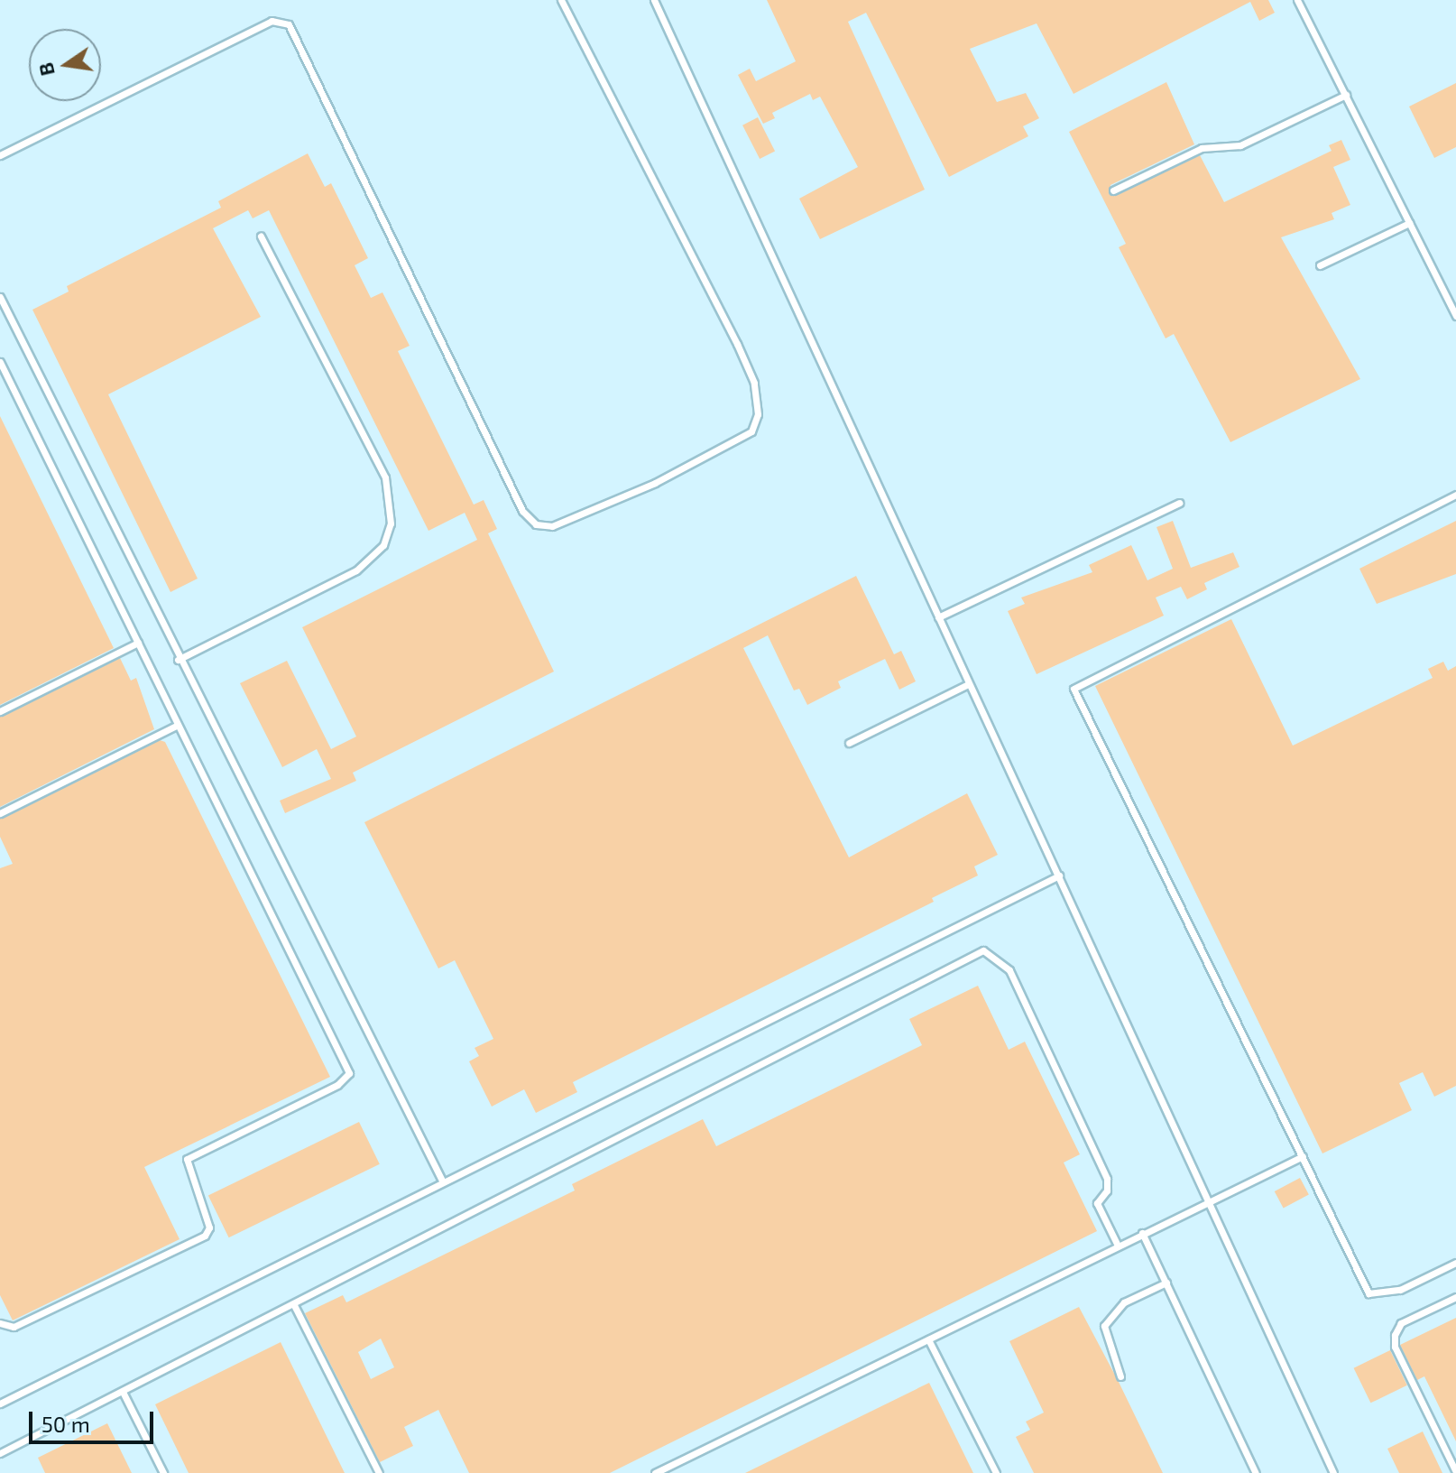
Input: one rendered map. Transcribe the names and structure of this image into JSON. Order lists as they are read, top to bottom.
{
  "scale_bar": "50 m",
  "north": "left"
}
